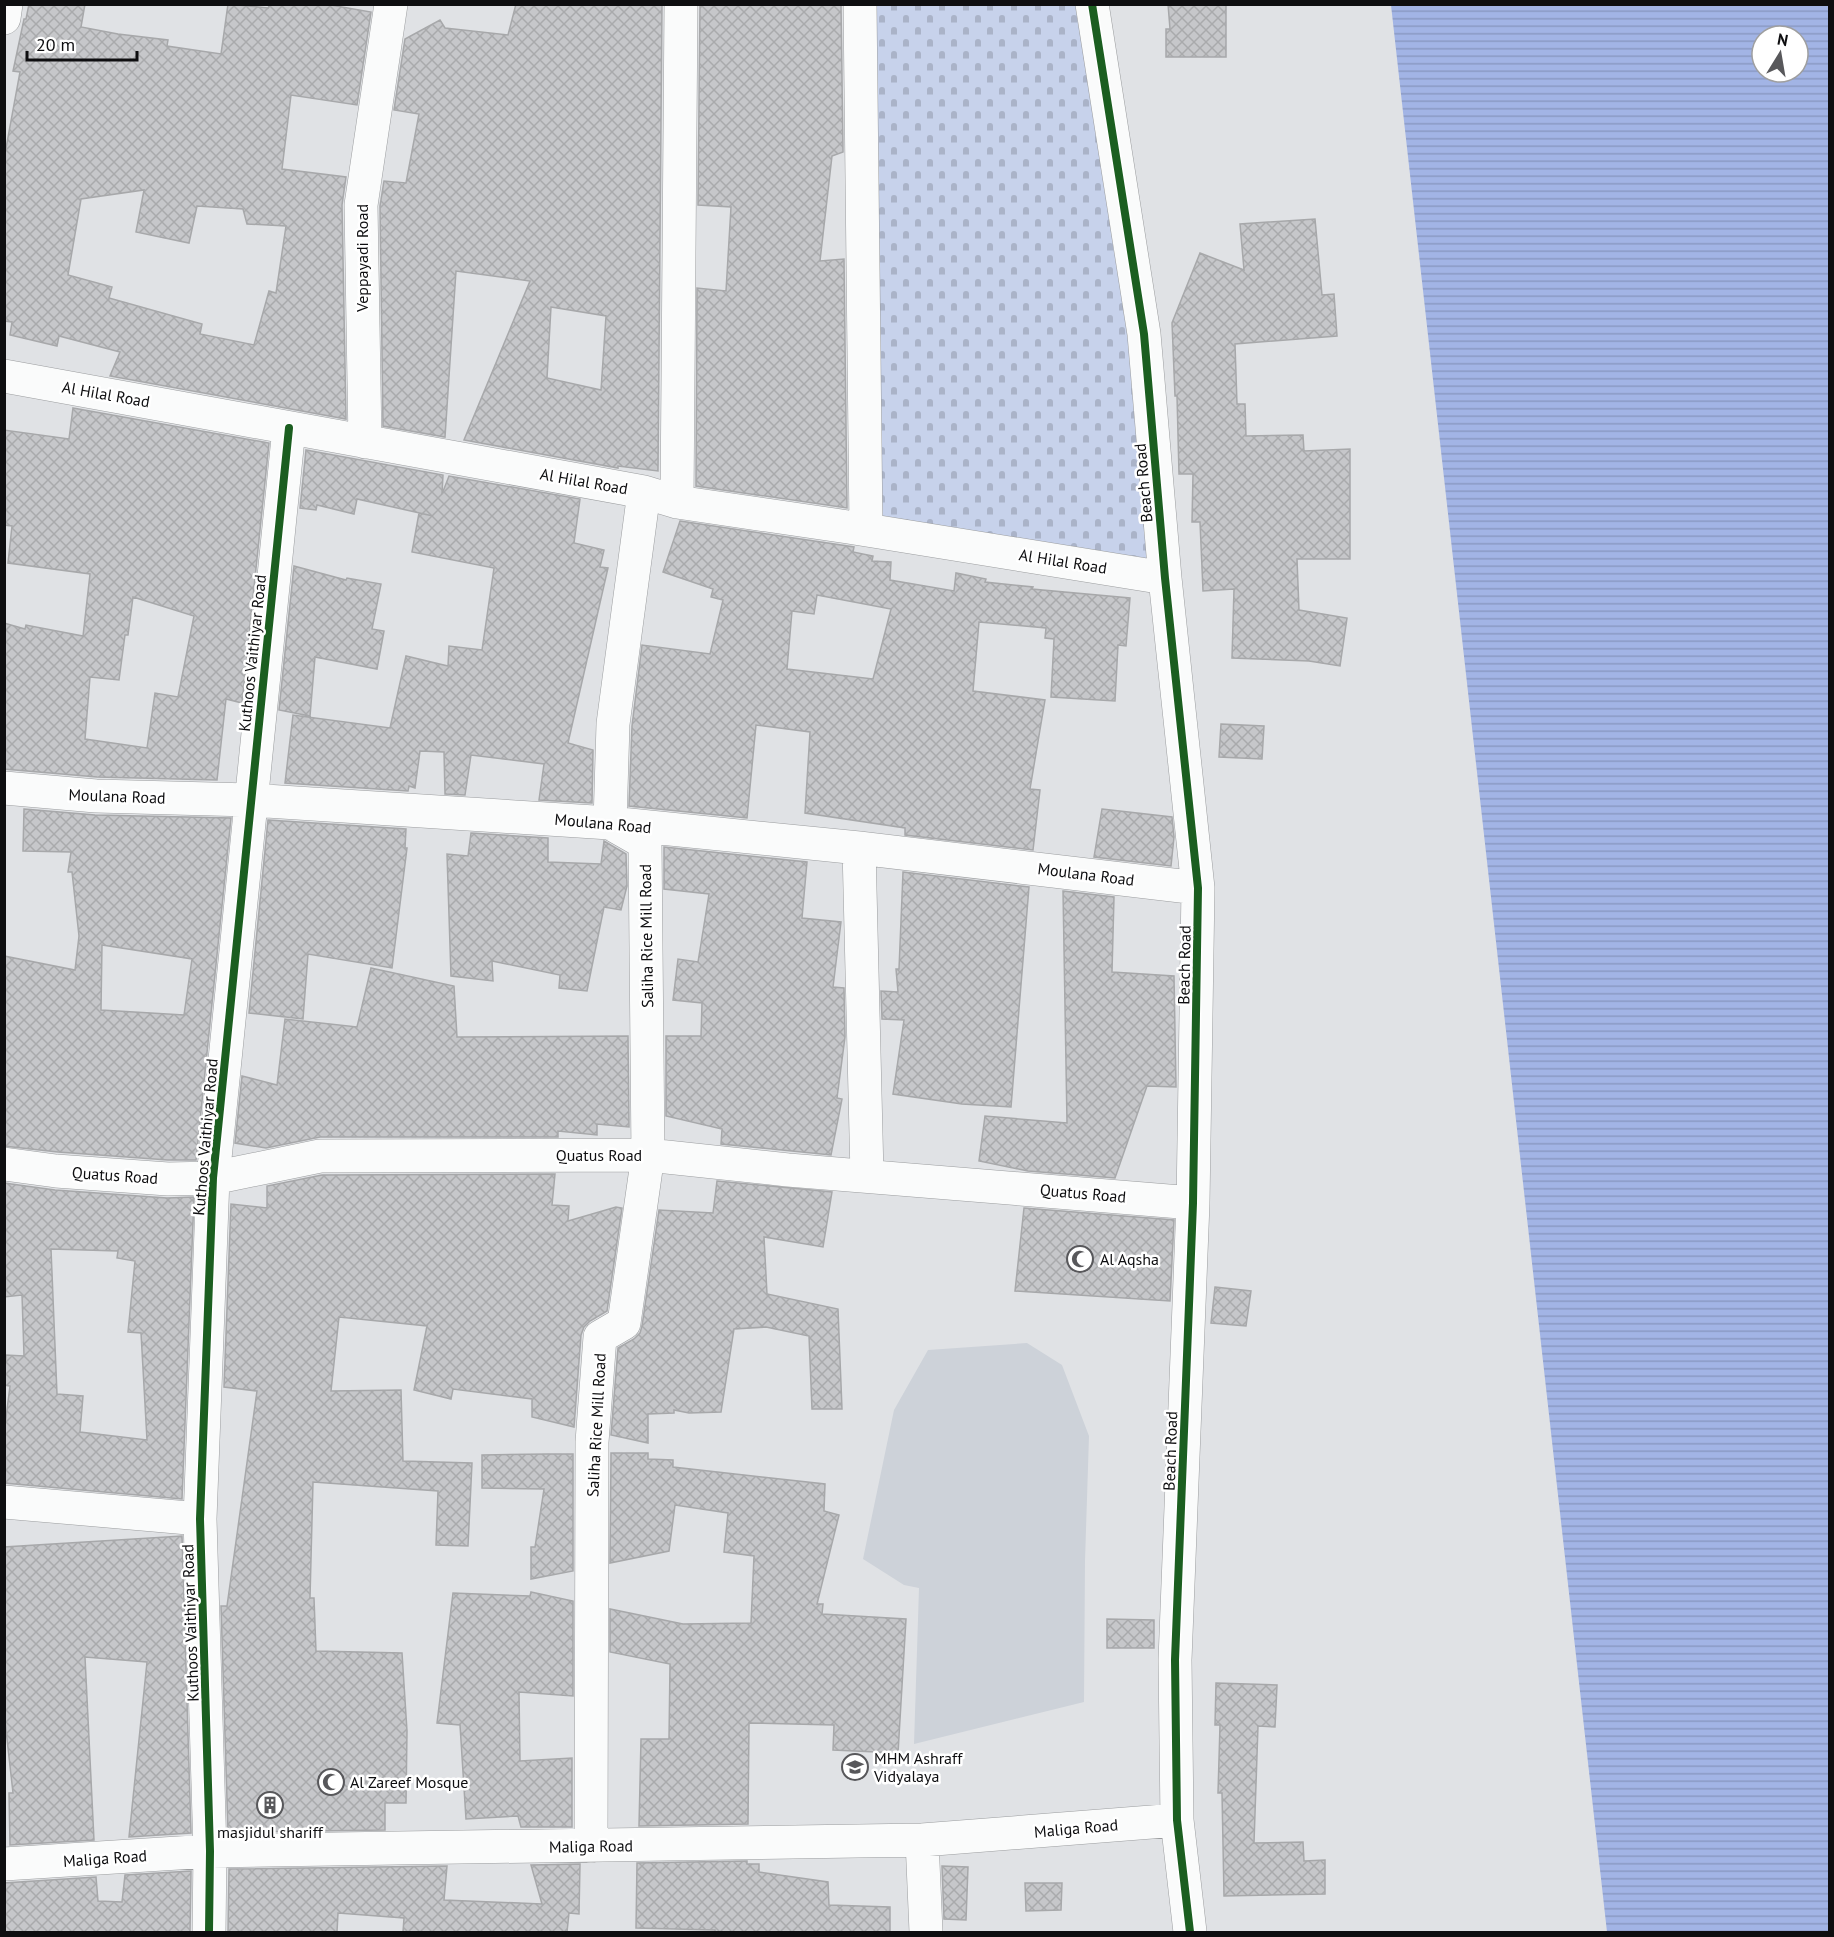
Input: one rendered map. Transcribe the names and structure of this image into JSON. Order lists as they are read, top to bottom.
{
  "streets": {
    "street": [
      "Veppayadi Road",
      "Al Hilal Road",
      "Beach Road",
      "Kuthoos Vaithiyar Road",
      "Moulana Road",
      "Saliha Rice Mill Road",
      "Quatus Road",
      "Maliga Road"
    ]
  },
  "crossings": [
    ["Veppayadi Road", "Al Hilal Road"],
    ["Al Hilal Road", "Beach Road"],
    ["Al Hilal Road", "Kuthoos Vaithiyar Road"],
    ["Beach Road", "Moulana Road"],
    ["Beach Road", "Quatus Road"],
    ["Beach Road", "Maliga Road"],
    ["Kuthoos Vaithiyar Road", "Moulana Road"],
    ["Kuthoos Vaithiyar Road", "Quatus Road"],
    ["Kuthoos Vaithiyar Road", "Maliga Road"],
    ["Moulana Road", "Saliha Rice Mill Road"],
    ["Saliha Rice Mill Road", "Quatus Road"],
    ["Saliha Rice Mill Road", "Maliga Road"]
  ],
  "places": {
    "mosque": ["Al Aqsha", "Al Zareef Mosque"],
    "school or university": ["MHM Ashraff Vidyalaya"],
    "building": ["masjidul shariff"]
  },
  "scale_bar": "20 m",
  "north": "top"
}
